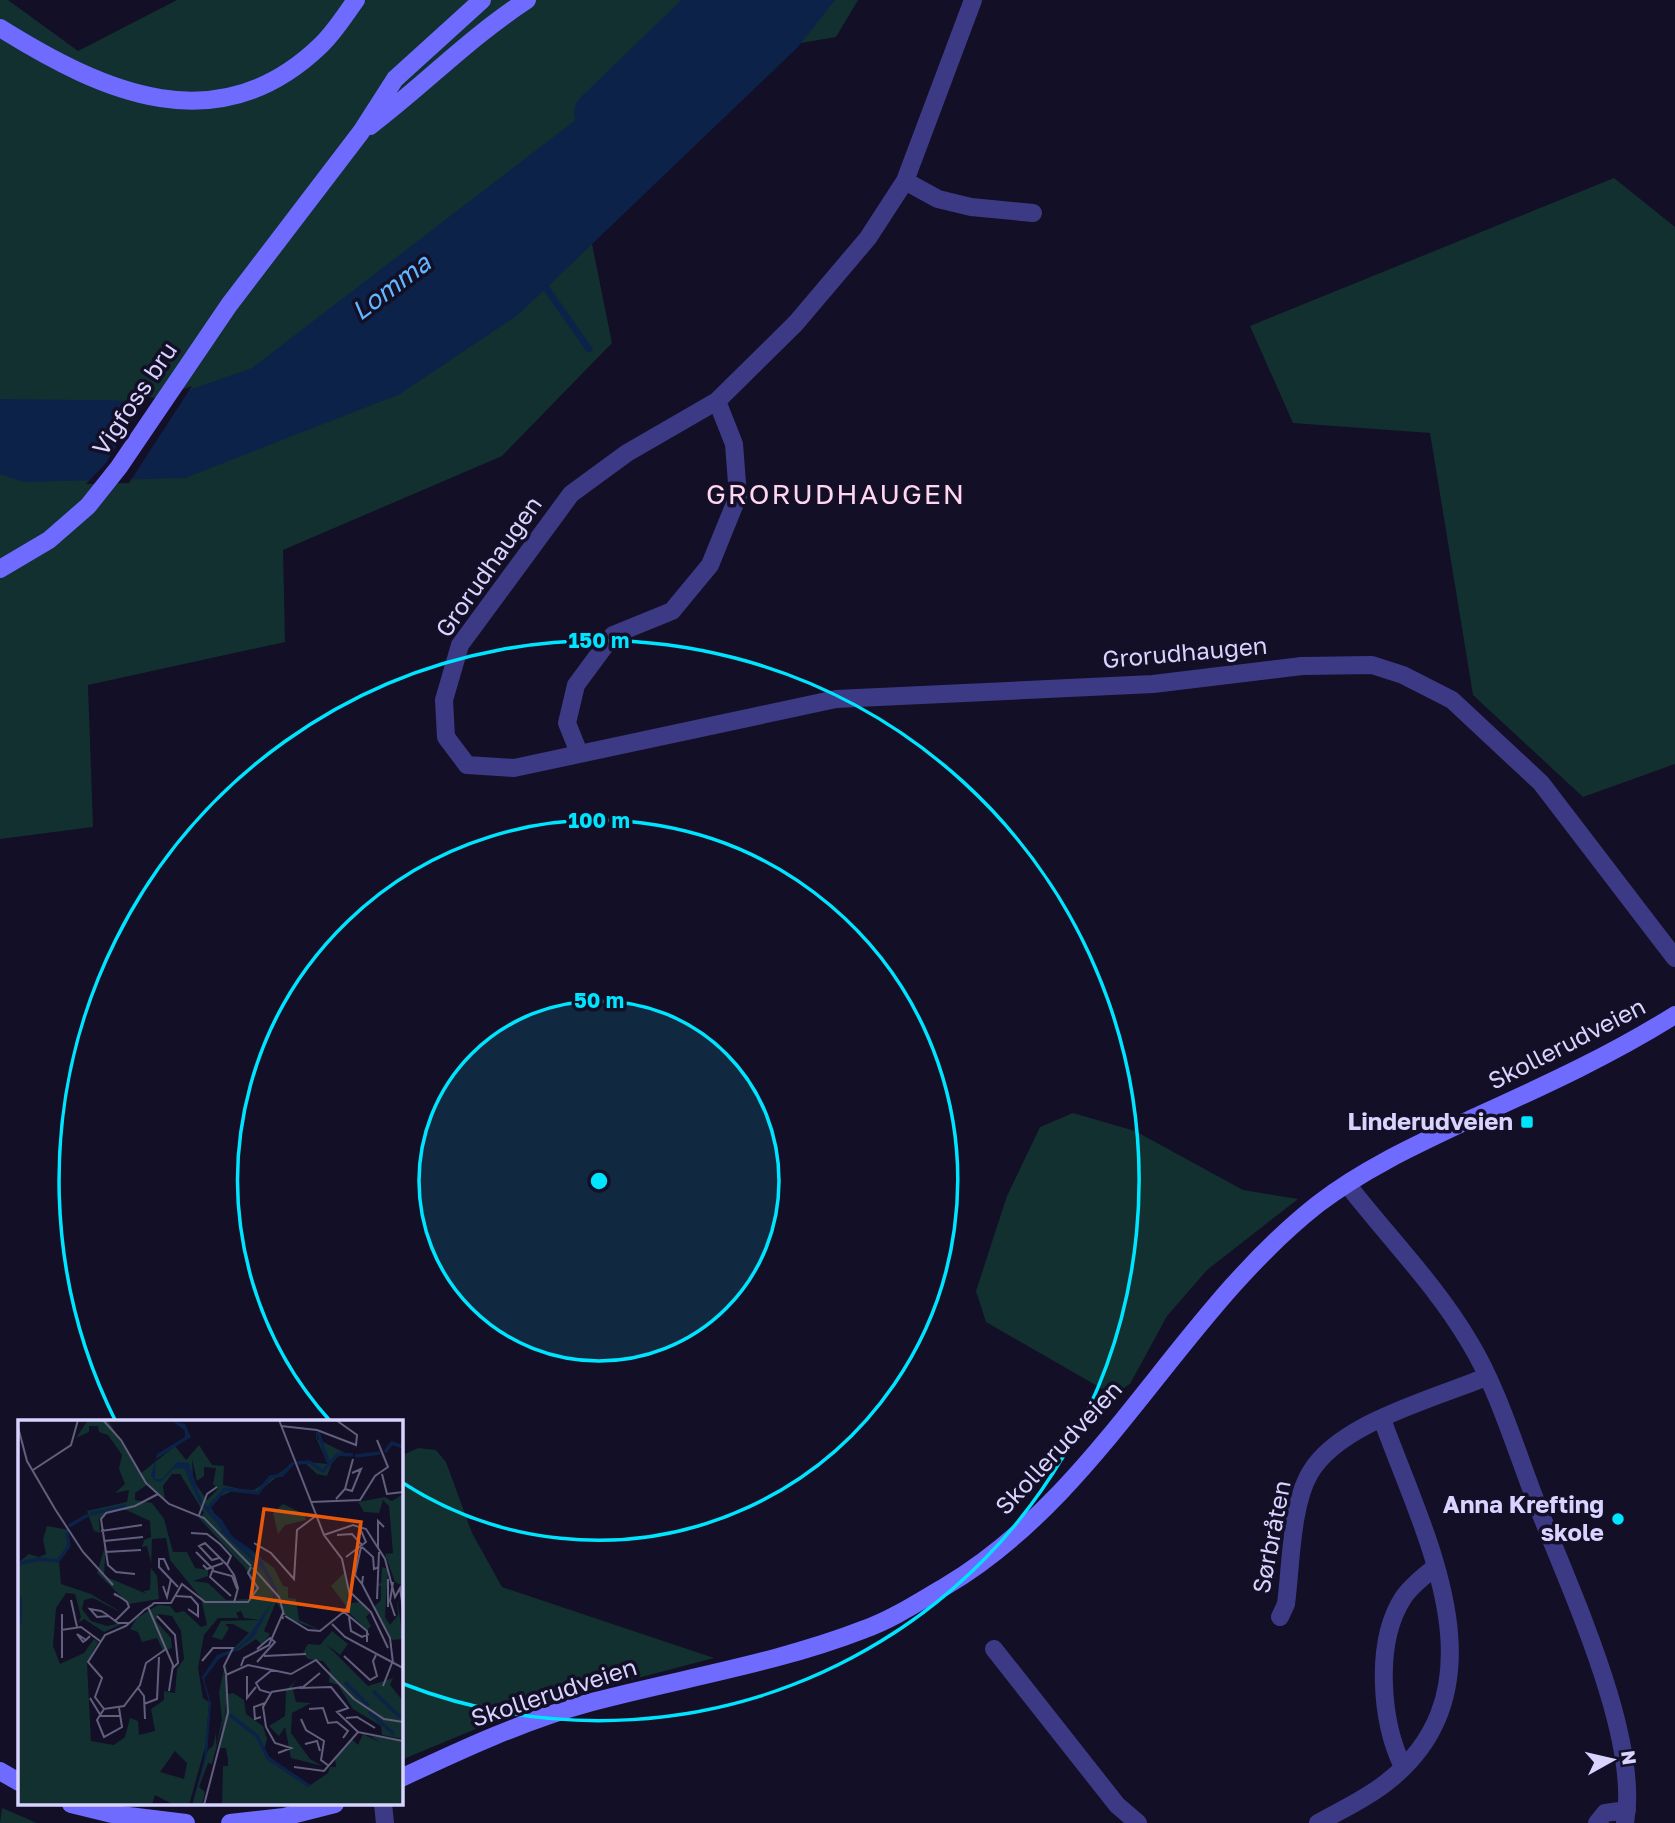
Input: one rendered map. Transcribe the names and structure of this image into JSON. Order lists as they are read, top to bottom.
{
  "streets": {
    "street": [
      "Vigfoss bru",
      "Grorudhaugen",
      "Skollerudveien",
      "Sørbråten"
    ]
  },
  "districts": ["GRORUDHAUGEN"],
  "water": ["Lomma"],
  "places": {
    "transit": ["Linderudveien"],
    "other": ["Anna Krefting skole"]
  },
  "north": "right",
  "rings": ["150 m", "100 m", "50 m"]
}
